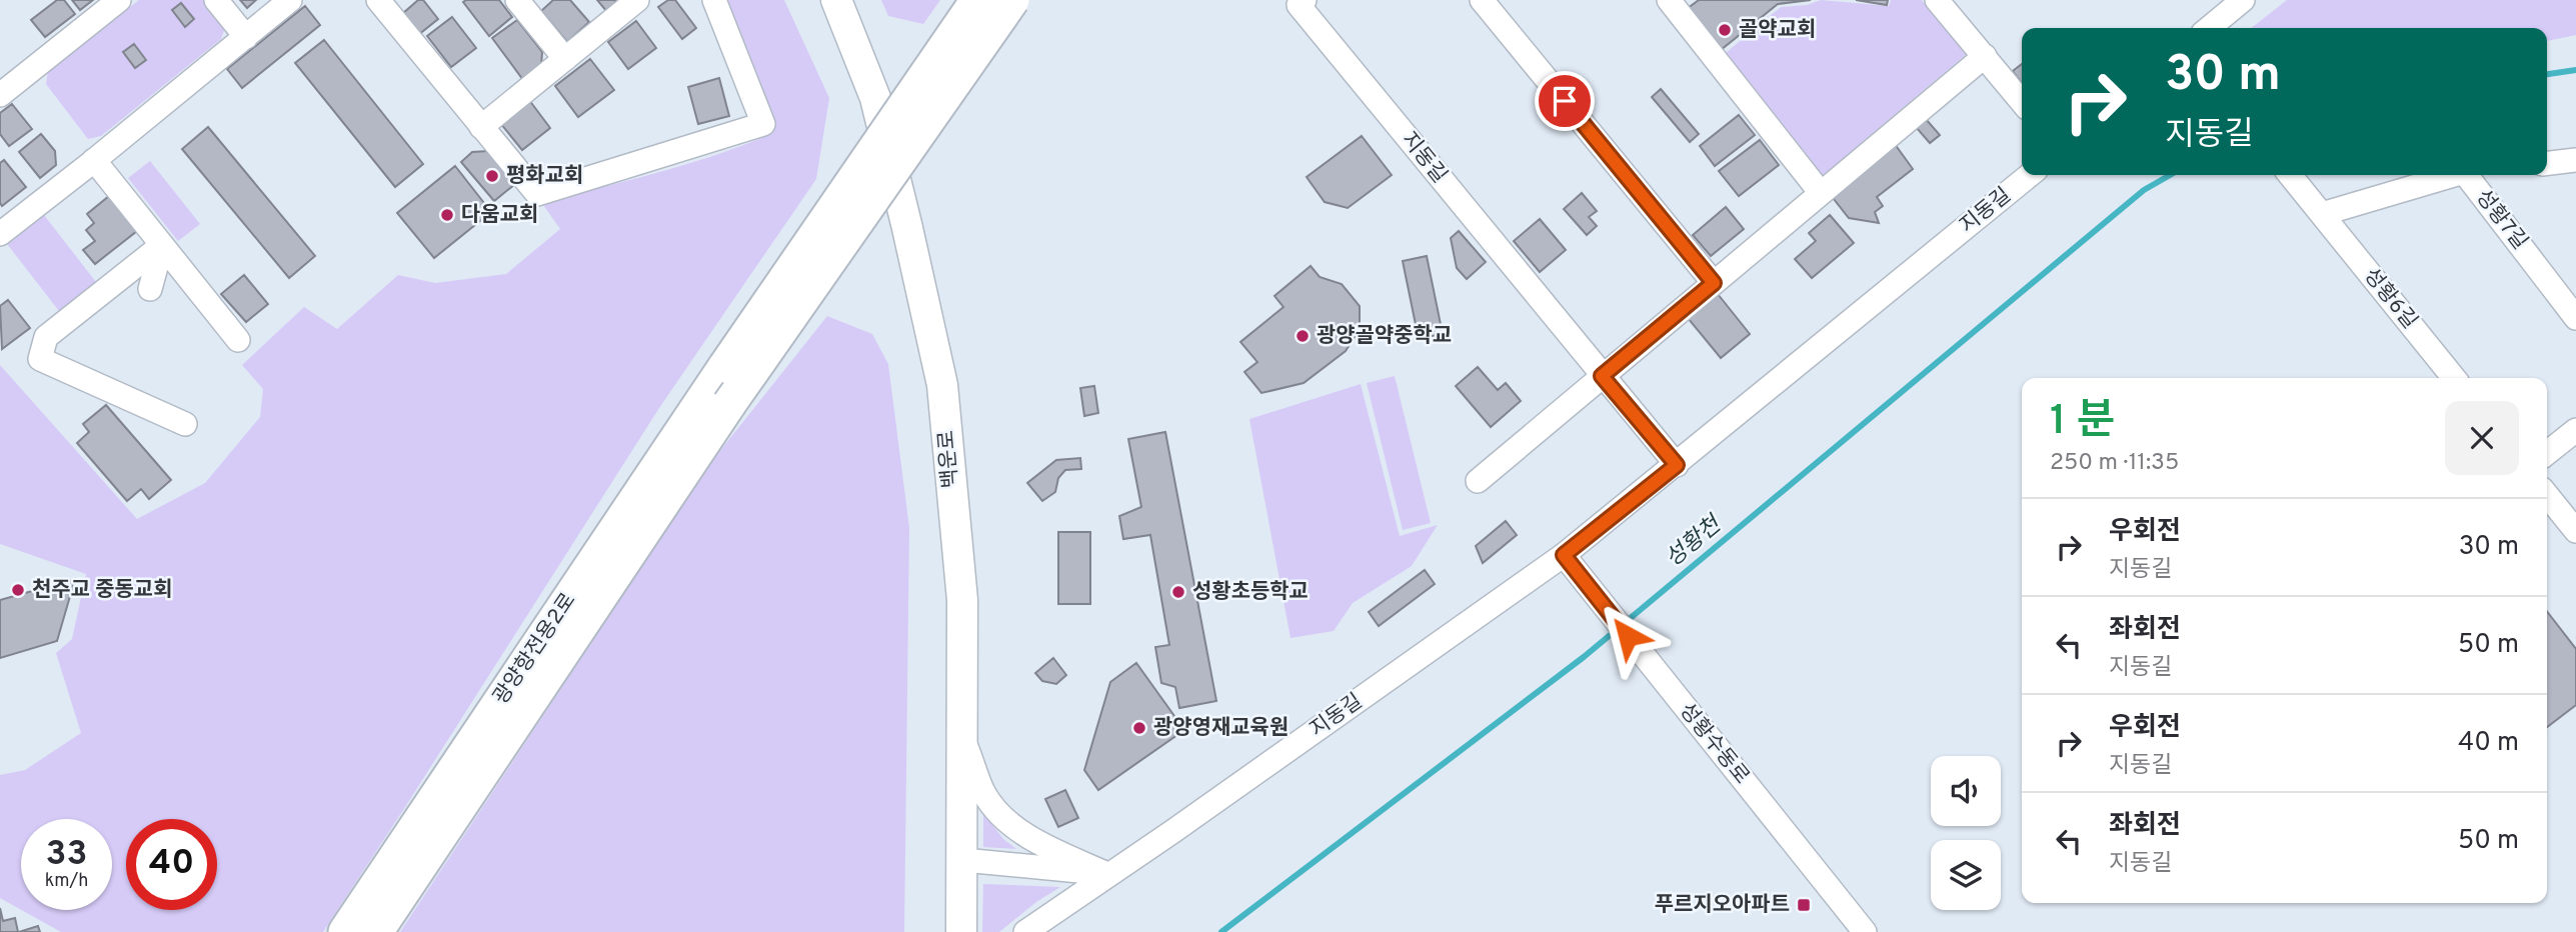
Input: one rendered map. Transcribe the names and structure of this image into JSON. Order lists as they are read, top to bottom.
{
  "streets": {
    "highway": ["광양항전용2로"],
    "main road": ["백운로"],
    "street": [
      "지동길",
      "성황7길",
      "성황6길",
      "성황수동로"
    ]
  },
  "crossings": [
    ["지동길", "성황수동로"],
    ["성황7길", "성황6길"]
  ],
  "water": ["성황천"],
  "places": {
    "other": [
      "골약교회",
      "평화교회",
      "다움교회",
      "광양골약중학교",
      "천주교 중동교회",
      "성황초등학교",
      "광양영재교육원"
    ],
    "transit": ["푸르지오아파트"]
  },
  "page": {
    "turn": ["30 m", "지동길"],
    "heading": ["1 분", "250 m · 11:35"],
    "list": [
      {
        "name": "우회전",
        "note": "지동길",
        "value": "30 m"
      },
      {
        "name": "좌회전",
        "note": "지동길",
        "value": "50 m"
      },
      {
        "name": "우회전",
        "note": "지동길",
        "value": "40 m"
      },
      {
        "name": "좌회전",
        "note": "지동길",
        "value": "50 m"
      }
    ],
    "speed": "33 km/h",
    "limit": "40"
  }
}
